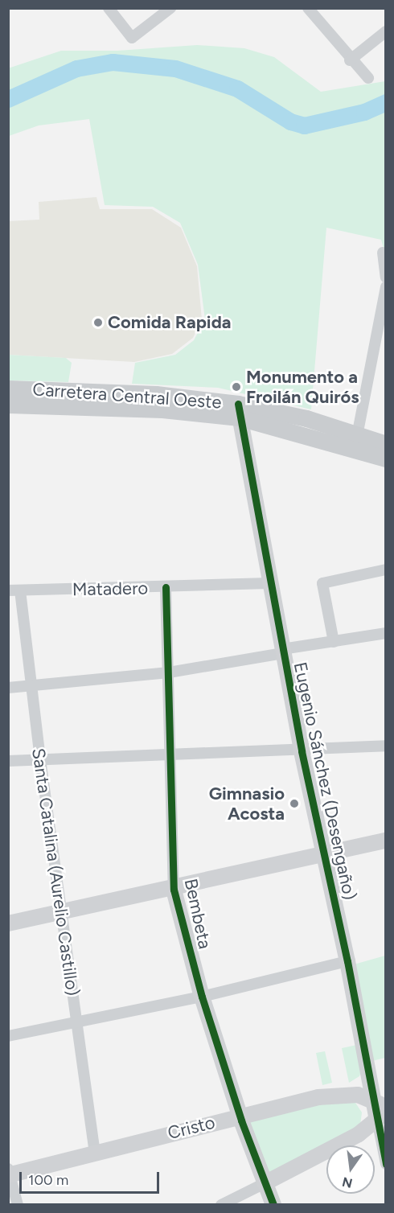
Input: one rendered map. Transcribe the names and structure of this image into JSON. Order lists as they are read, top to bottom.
{
  "streets": {
    "main road": ["Carretera Central Oeste"],
    "street": [
      "Matadero",
      "Eugenio Sánchez (Desengaño)",
      "Santa Catalina (Aurelio Castillo)",
      "Bembeta",
      "Cristo"
    ]
  },
  "crossings": [
    ["Carretera Central Oeste", "Eugenio Sánchez (Desengaño)"],
    ["Matadero", "Eugenio Sánchez (Desengaño)"],
    ["Matadero", "Santa Catalina (Aurelio Castillo)"],
    ["Matadero", "Bembeta"],
    ["Eugenio Sánchez (Desengaño)", "Cristo"],
    ["Santa Catalina (Aurelio Castillo)", "Cristo"],
    ["Bembeta", "Cristo"]
  ],
  "places": ["Comida Rapida", "Monumento a Froilán Quirós", "Gimnasio Acosta"],
  "scale_bar": "100 m",
  "north": "bottom"
}
